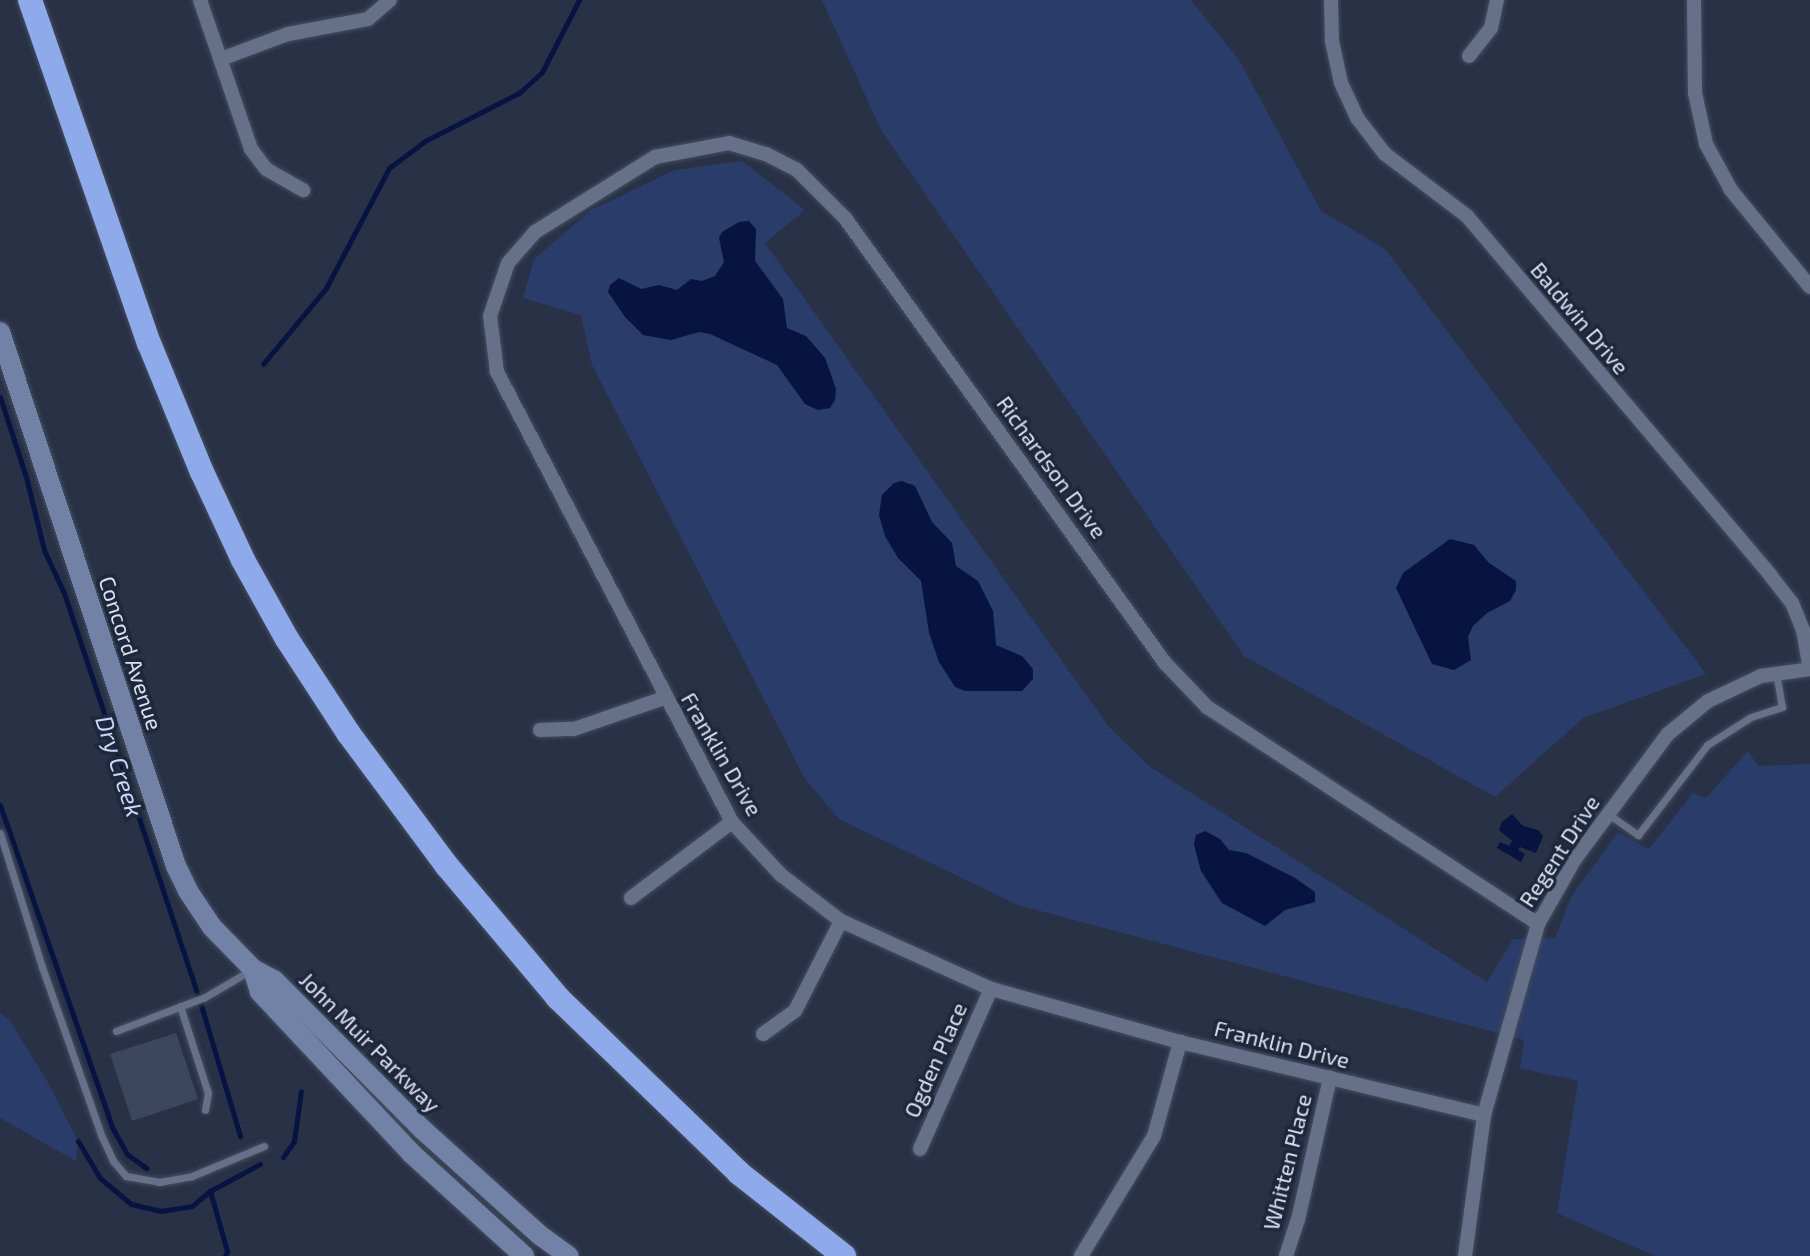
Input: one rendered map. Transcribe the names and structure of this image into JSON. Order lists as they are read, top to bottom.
{
  "streets": {
    "street": [
      "Baldwin Drive",
      "Richardson Drive",
      "Concord Avenue",
      "Franklin Drive",
      "Regent Drive",
      "John Muir Parkway",
      "Ogden Place",
      "Whitten Place"
    ]
  },
  "crossings": [
    ["Baldwin Drive", "Regent Drive"],
    ["Richardson Drive", "Franklin Drive"],
    ["Richardson Drive", "Regent Drive"],
    ["Concord Avenue", "John Muir Parkway"],
    ["Franklin Drive", "Regent Drive"],
    ["Franklin Drive", "Ogden Place"],
    ["Franklin Drive", "Whitten Place"]
  ],
  "water": ["Dry Creek"]
}
